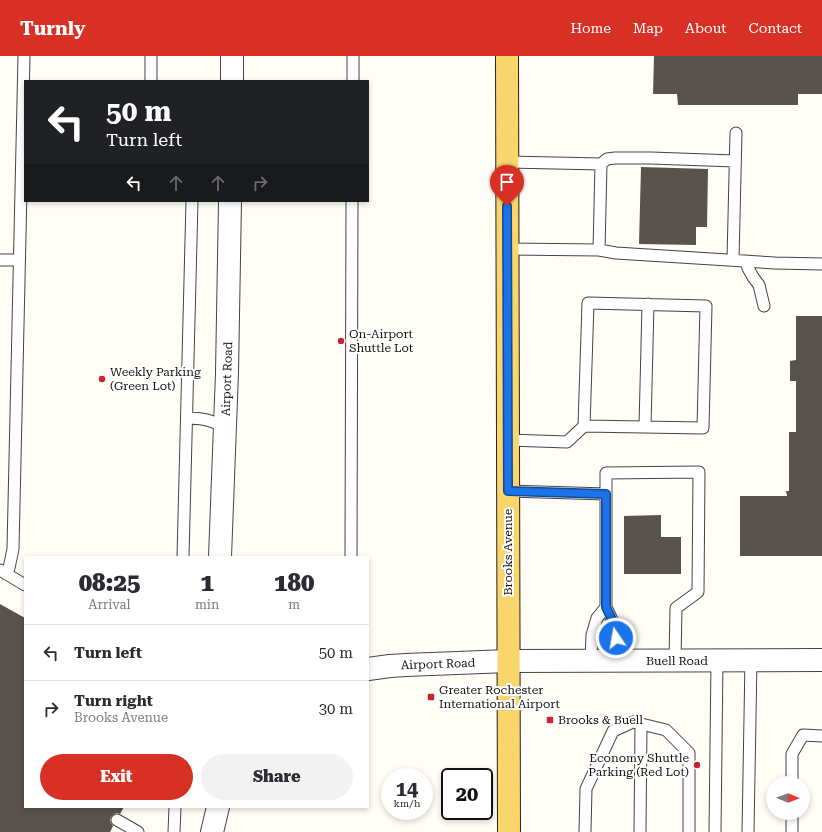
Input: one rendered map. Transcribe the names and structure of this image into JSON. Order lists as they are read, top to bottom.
{
  "streets": {
    "main road": ["Brooks Avenue"],
    "street": ["Airport Road", "Buell Road"]
  },
  "crossings": [
    ["Airport Road", "Brooks Avenue"],
    ["Airport Road", "Buell Road"],
    ["Brooks Avenue", "Buell Road"]
  ],
  "places": {
    "other": ["On-Airport Shuttle Lot", "Weekly Parking (Green Lot)", "Economy Shuttle Parking (Red Lot)"],
    "transit": ["Greater Rochester International Airport", "Brooks & Buell"]
  },
  "north": "right",
  "page": {
    "header": "Turnly",
    "nav": [
      "Home",
      "Map",
      "About",
      "Contact"
    ],
    "turn": ["50 m", "Turn left"],
    "eta": [
      "08:25",
      "Arrival",
      "1",
      "min",
      "180",
      "m"
    ],
    "list": [
      {
        "name": "Turn left",
        "value": "50 m"
      },
      {
        "name": "Turn right",
        "note": "Brooks Avenue",
        "value": "30 m"
      }
    ],
    "buttons": ["Exit", "Share"],
    "speed": "14 km/h",
    "limit": "20"
  }
}
